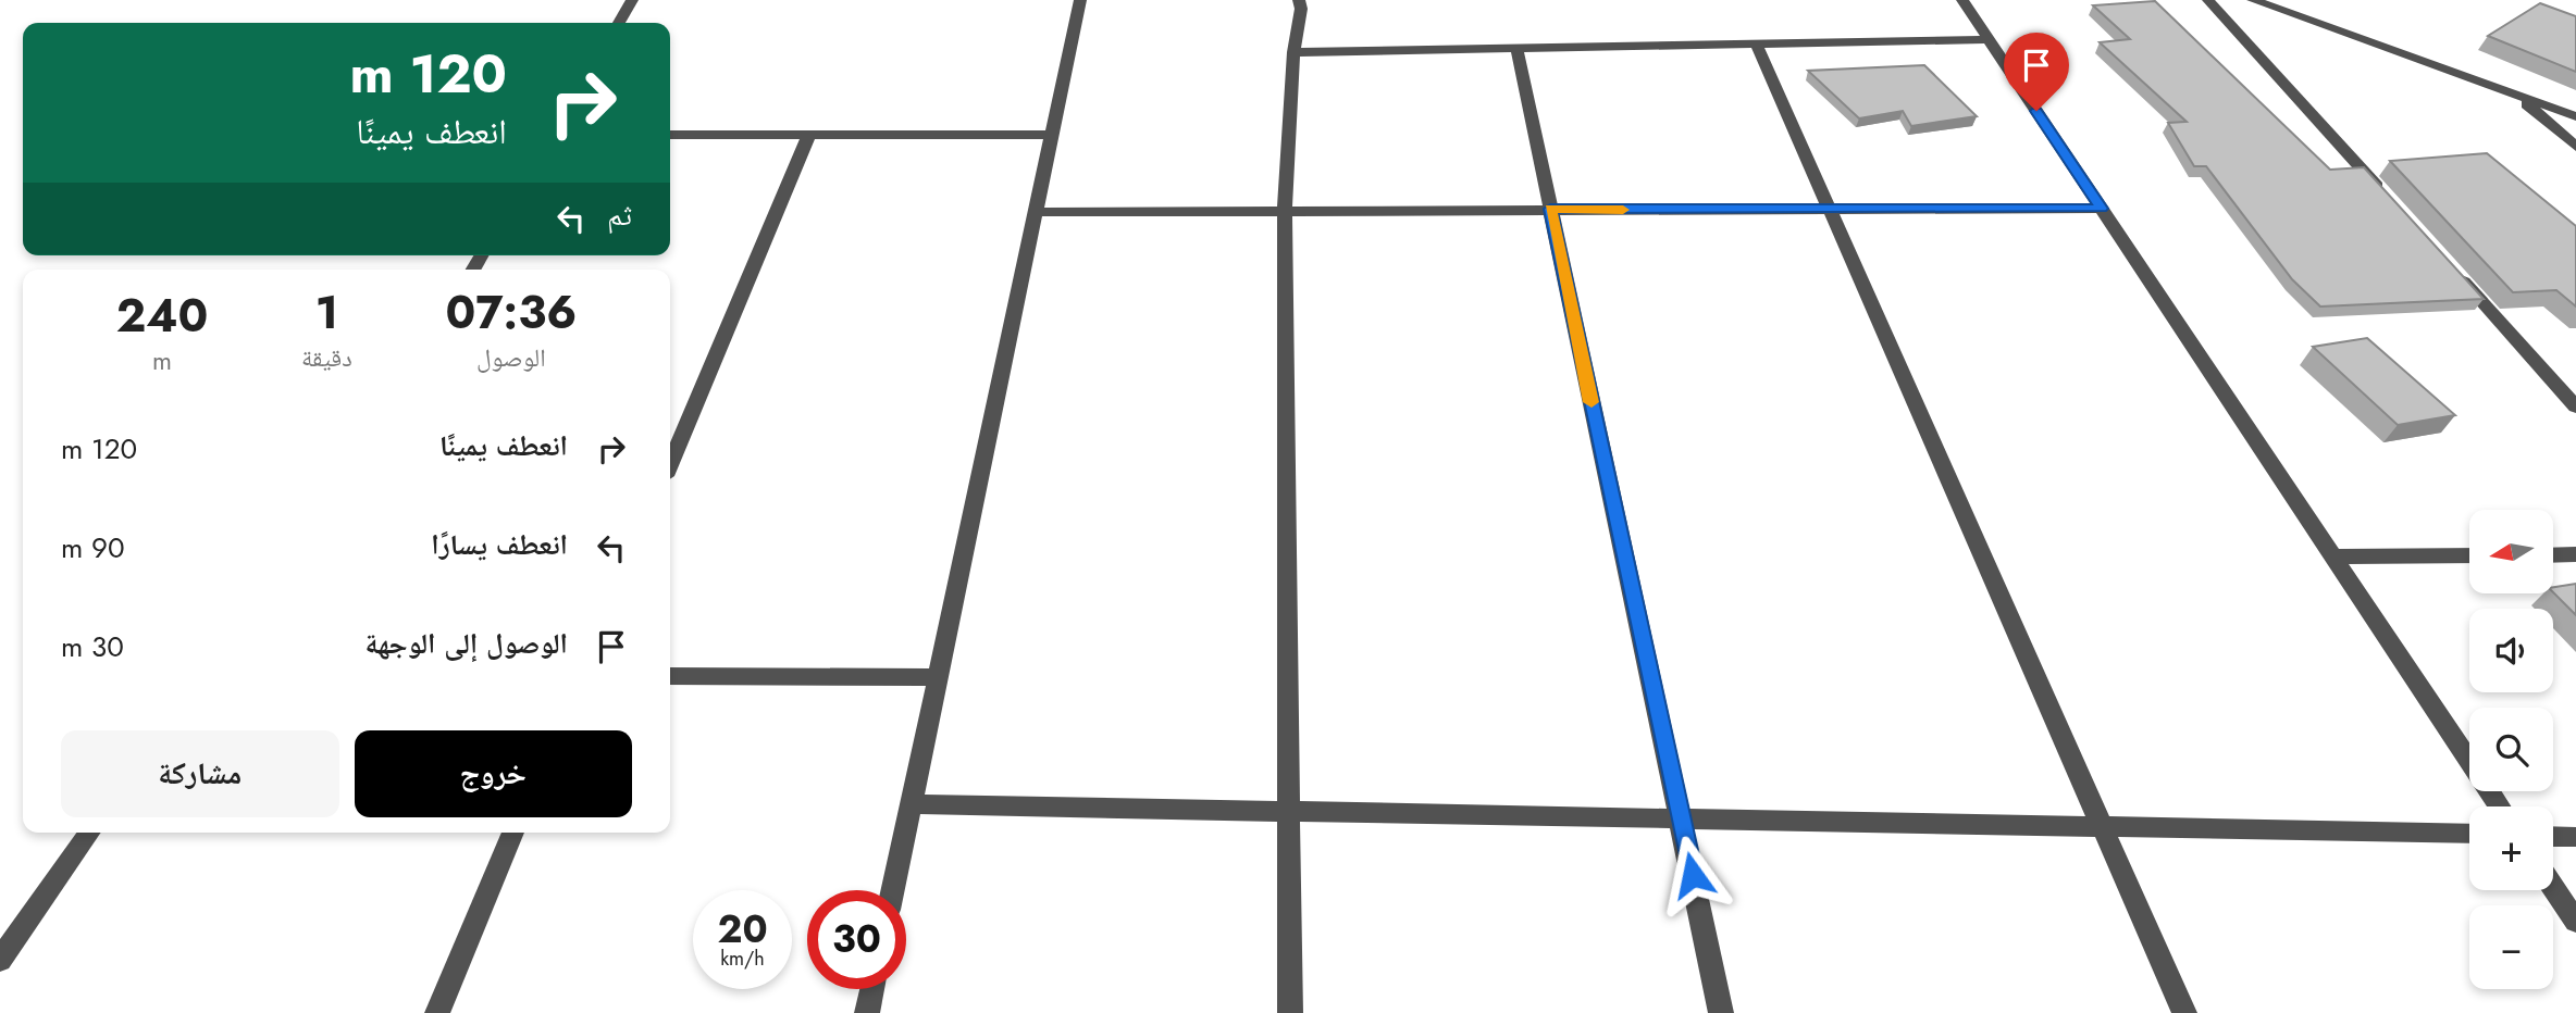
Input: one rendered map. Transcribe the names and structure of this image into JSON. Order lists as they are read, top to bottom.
{
  "north": "left",
  "page": {
    "turn": ["120 m", "انعطف يمينًا"],
    "then": "ثم",
    "eta": [
      "07:36",
      "الوصول",
      "1",
      "دقيقة",
      "240",
      "m"
    ],
    "list": [
      {
        "name": "انعطف يمينًا",
        "value": "120 m"
      },
      {
        "name": "انعطف يسارًا",
        "value": "90 m"
      },
      {
        "name": "الوصول إلى الوجهة",
        "value": "30 m"
      }
    ],
    "map_buttons": ["+", "−"],
    "buttons": ["خروج", "مشاركة"],
    "speed": "20 km/h",
    "limit": "30"
  }
}
